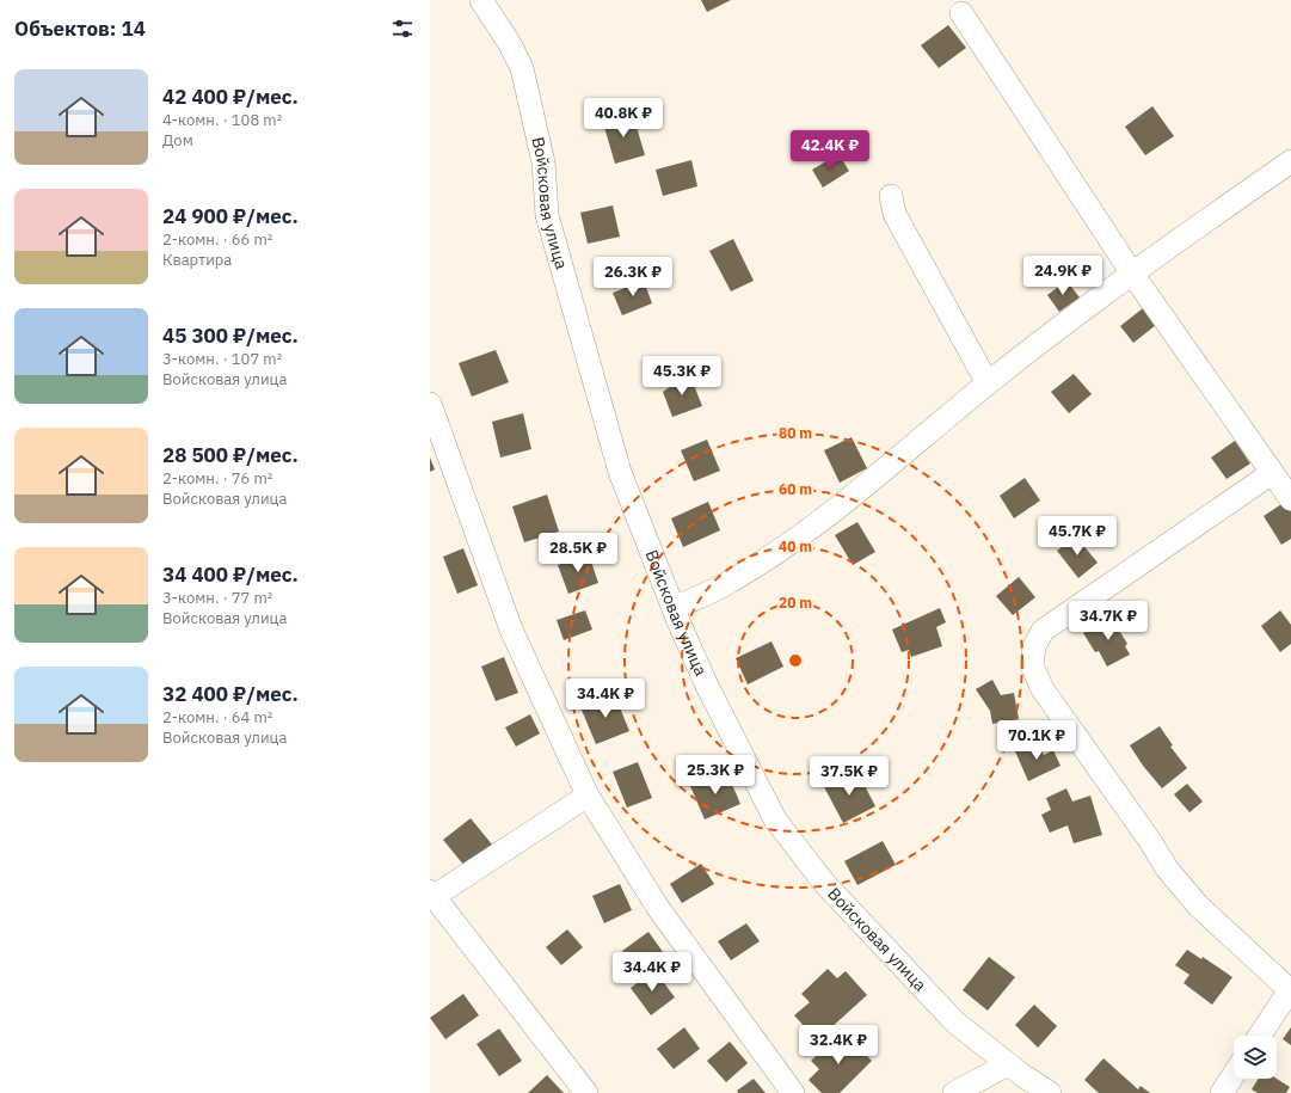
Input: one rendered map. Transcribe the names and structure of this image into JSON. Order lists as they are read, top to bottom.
{
  "streets": {
    "street": ["Войсковая улица"]
  },
  "page": {
    "heading": "Объектов: 14",
    "list": [
      {
        "name": "42 400 ₽/мес.",
        "note": "4-комн. · 108 m² · Дом"
      },
      {
        "name": "24 900 ₽/мес.",
        "note": "2-комн. · 66 m² · Квартира"
      },
      {
        "name": "45 300 ₽/мес.",
        "note": "3-комн. · 107 m² · Войсковая улица"
      },
      {
        "name": "28 500 ₽/мес.",
        "note": "2-комн. · 76 m² · Войсковая улица"
      },
      {
        "name": "34 400 ₽/мес.",
        "note": "3-комн. · 77 m² · Войсковая улица"
      },
      {
        "name": "32 400 ₽/мес.",
        "note": "2-комн. · 64 m² · Войсковая улица"
      }
    ],
    "price": [
      "40.8K ₽",
      "42.4K ₽",
      "24.9K ₽",
      "26.3K ₽",
      "45.3K ₽",
      "45.7K ₽",
      "28.5K ₽",
      "34.7K ₽",
      "34.4K ₽",
      "70.1K ₽",
      "25.3K ₽",
      "37.5K ₽",
      "34.4K ₽",
      "32.4K ₽"
    ]
  },
  "rings": [
    "80 m",
    "60 m",
    "40 m",
    "20 m"
  ]
}
